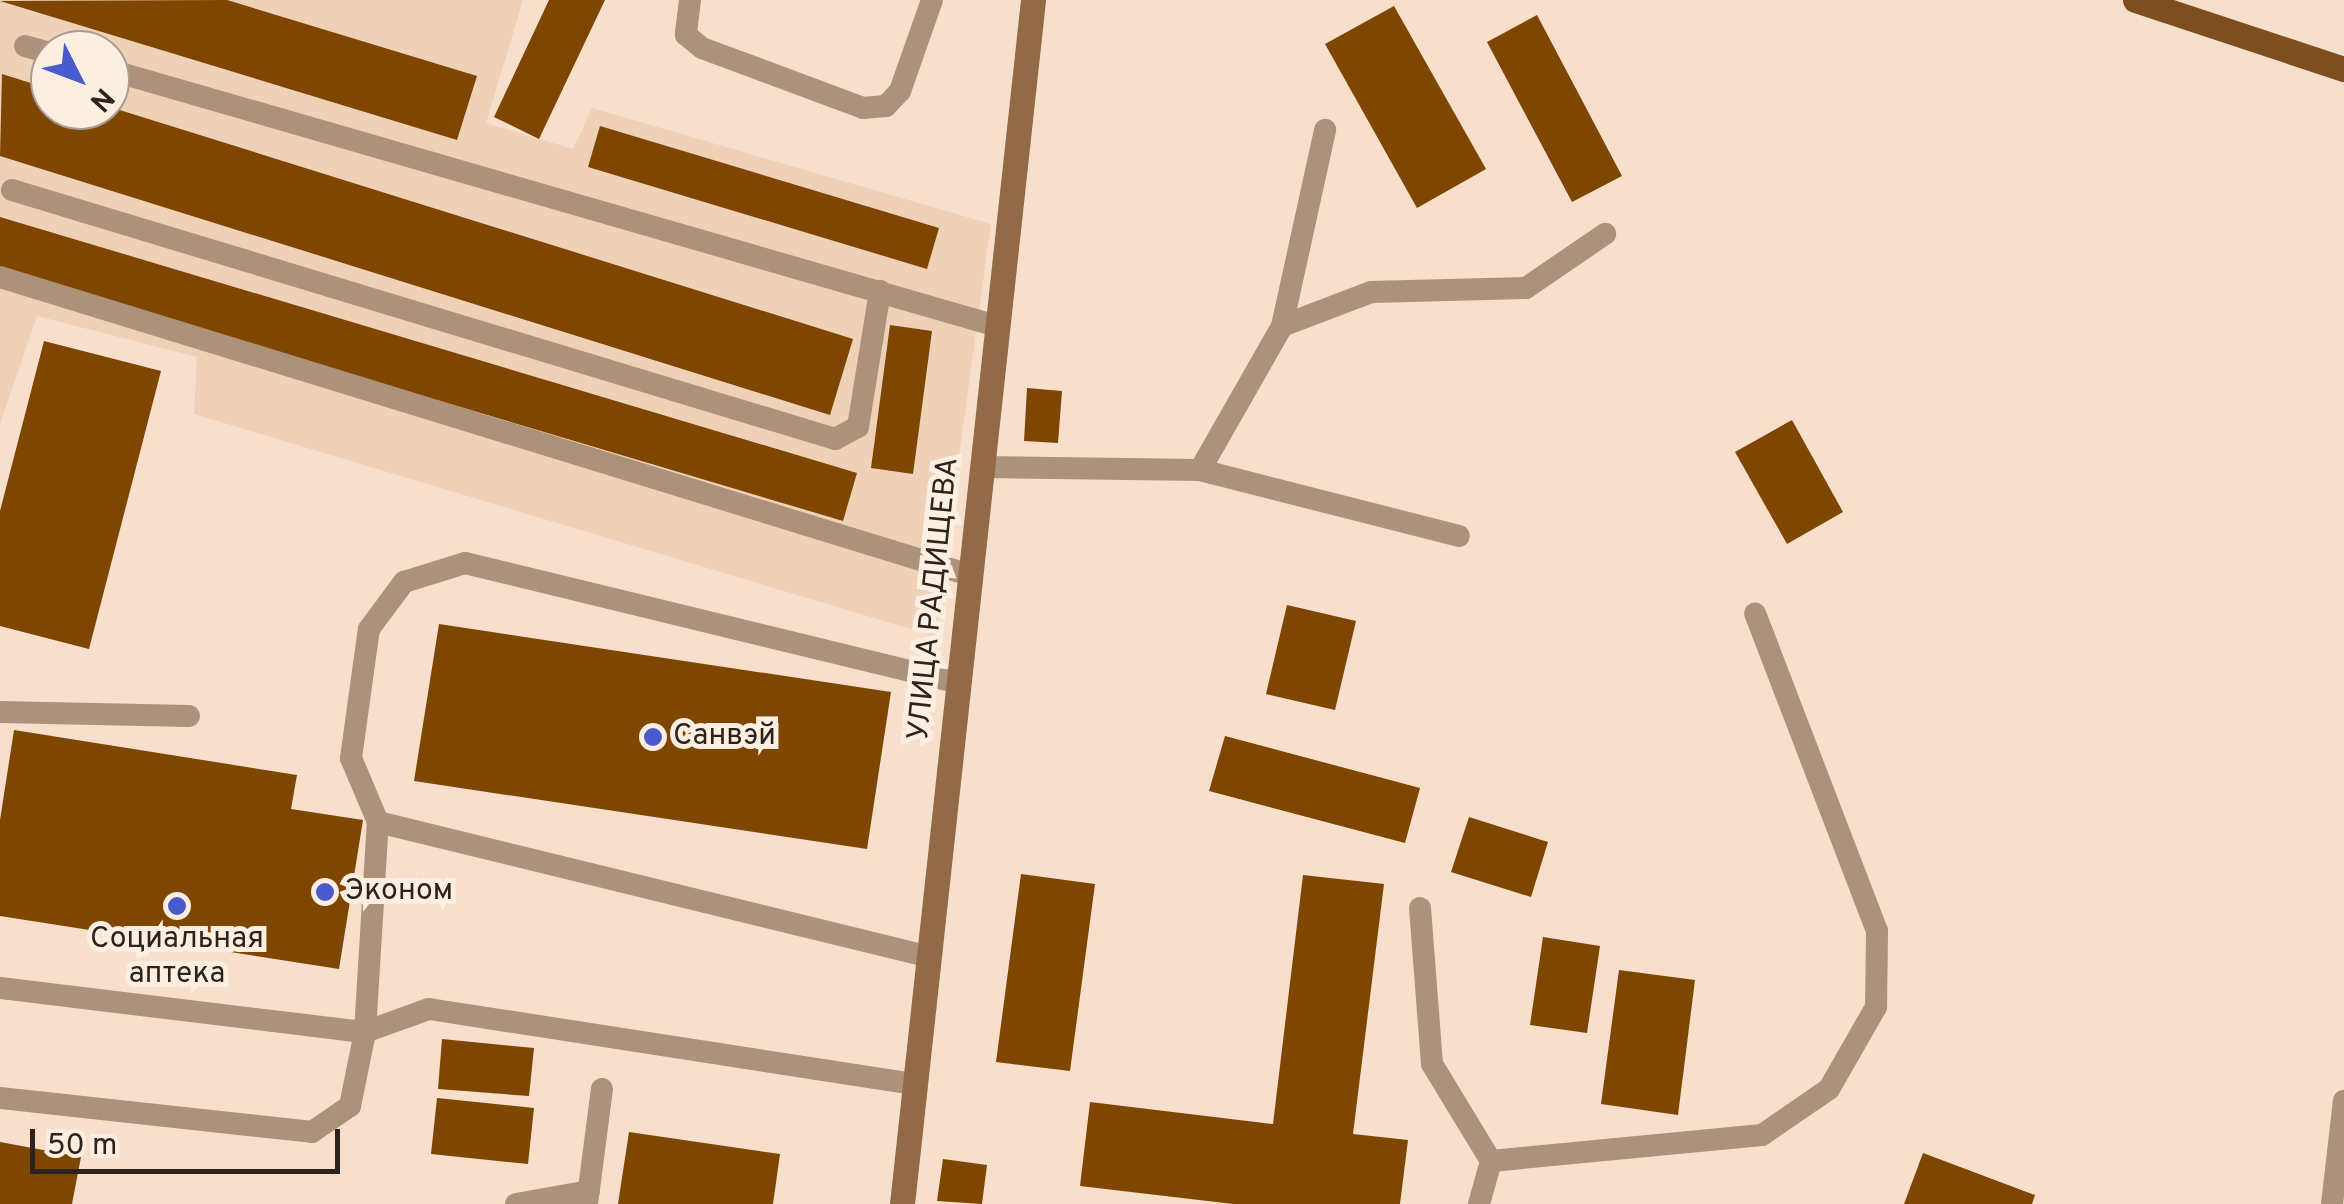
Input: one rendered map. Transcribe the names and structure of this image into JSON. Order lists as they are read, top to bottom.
{
  "streets": {
    "street": ["УЛИЦА РАДИЩЕВА"]
  },
  "places": ["Санвэй", "Эконом", "Социальная аптека"],
  "scale_bar": "50 m",
  "north": "bottom right"
}
